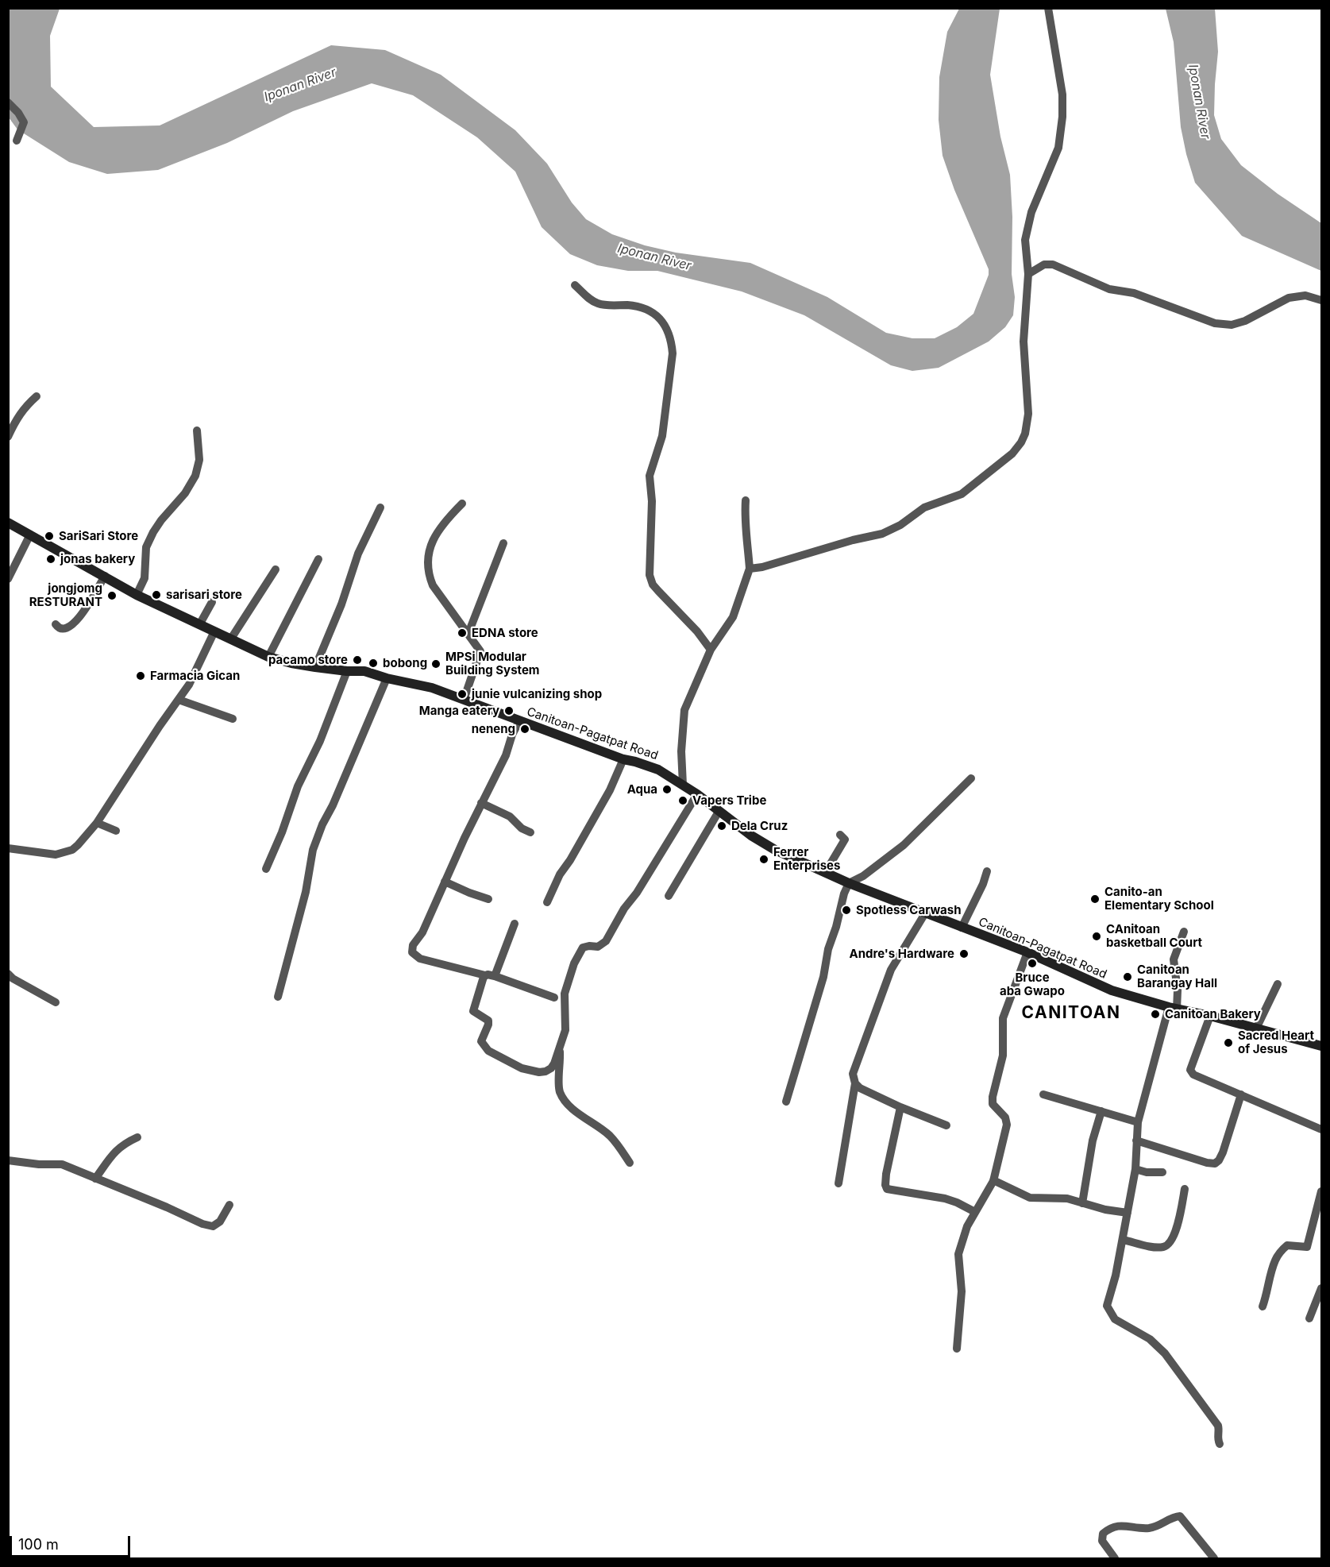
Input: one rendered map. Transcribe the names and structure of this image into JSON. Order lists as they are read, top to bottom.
{
  "streets": {
    "street": ["Canitoan-Pagatpat Road"]
  },
  "districts": ["CANITOAN"],
  "water": ["Iponan River"],
  "places": [
    "SariSari Store",
    "jonas bakery",
    "sarisari store",
    "jongjomg RESTURANT",
    "EDNA store",
    "pacamo store",
    "bobong",
    "MPSi Modular Building System",
    "Farmacia Gican",
    "junie vulcanizing shop",
    "Manga eatery",
    "neneng",
    "Aqua",
    "Vapers Tribe",
    "Dela Cruz",
    "Ferrer Enterprises",
    "Canito-an Elementary School",
    "Spotless Carwash",
    "CAnitoan basketball Court",
    "Andre's Hardware",
    "Bruce aba Gwapo",
    "Canitoan Barangay Hall",
    "Canitoan Bakery",
    "Sacred Heart of Jesus"
  ],
  "scale_bar": "100 m"
}
